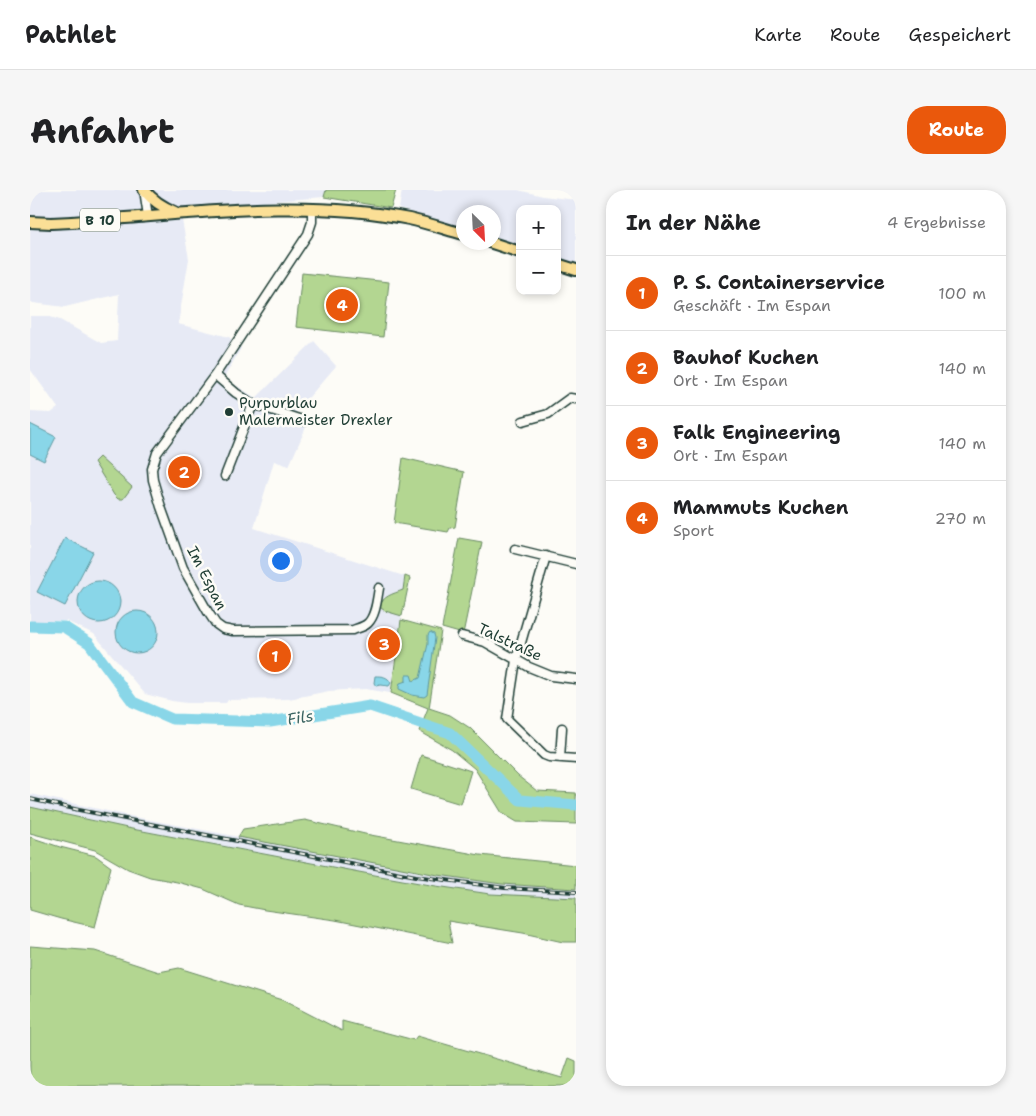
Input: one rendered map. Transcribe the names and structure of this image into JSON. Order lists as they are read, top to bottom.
{
  "streets": {
    "main road": ["B 10"],
    "street": ["Im Espan", "Talstraße"]
  },
  "crossings": [
    ["B 10", "Im Espan"]
  ],
  "water": ["Fils"],
  "places": ["Purpurblau Malermeister Drexler"],
  "north": "bottom right",
  "page": {
    "header": "Pathlet",
    "nav": ["Karte", "Route", "Gespeichert"],
    "buttons": "Route",
    "title": "Anfahrt",
    "heading": ["In der Nähe", "4 Ergebnisse"],
    "map_buttons": ["+", "−"],
    "list": [
      {
        "mark": "1",
        "name": "P. S. Containerservice",
        "note": "Geschäft · Im Espan",
        "value": "100 m"
      },
      {
        "mark": "2",
        "name": "Bauhof Kuchen",
        "note": "Ort · Im Espan",
        "value": "140 m"
      },
      {
        "mark": "3",
        "name": "Falk Engineering",
        "note": "Ort · Im Espan",
        "value": "140 m"
      },
      {
        "mark": "4",
        "name": "Mammuts Kuchen",
        "note": "Sport",
        "value": "270 m"
      }
    ],
    "pins": [
      "4",
      "2",
      "3",
      "1"
    ]
  }
}
